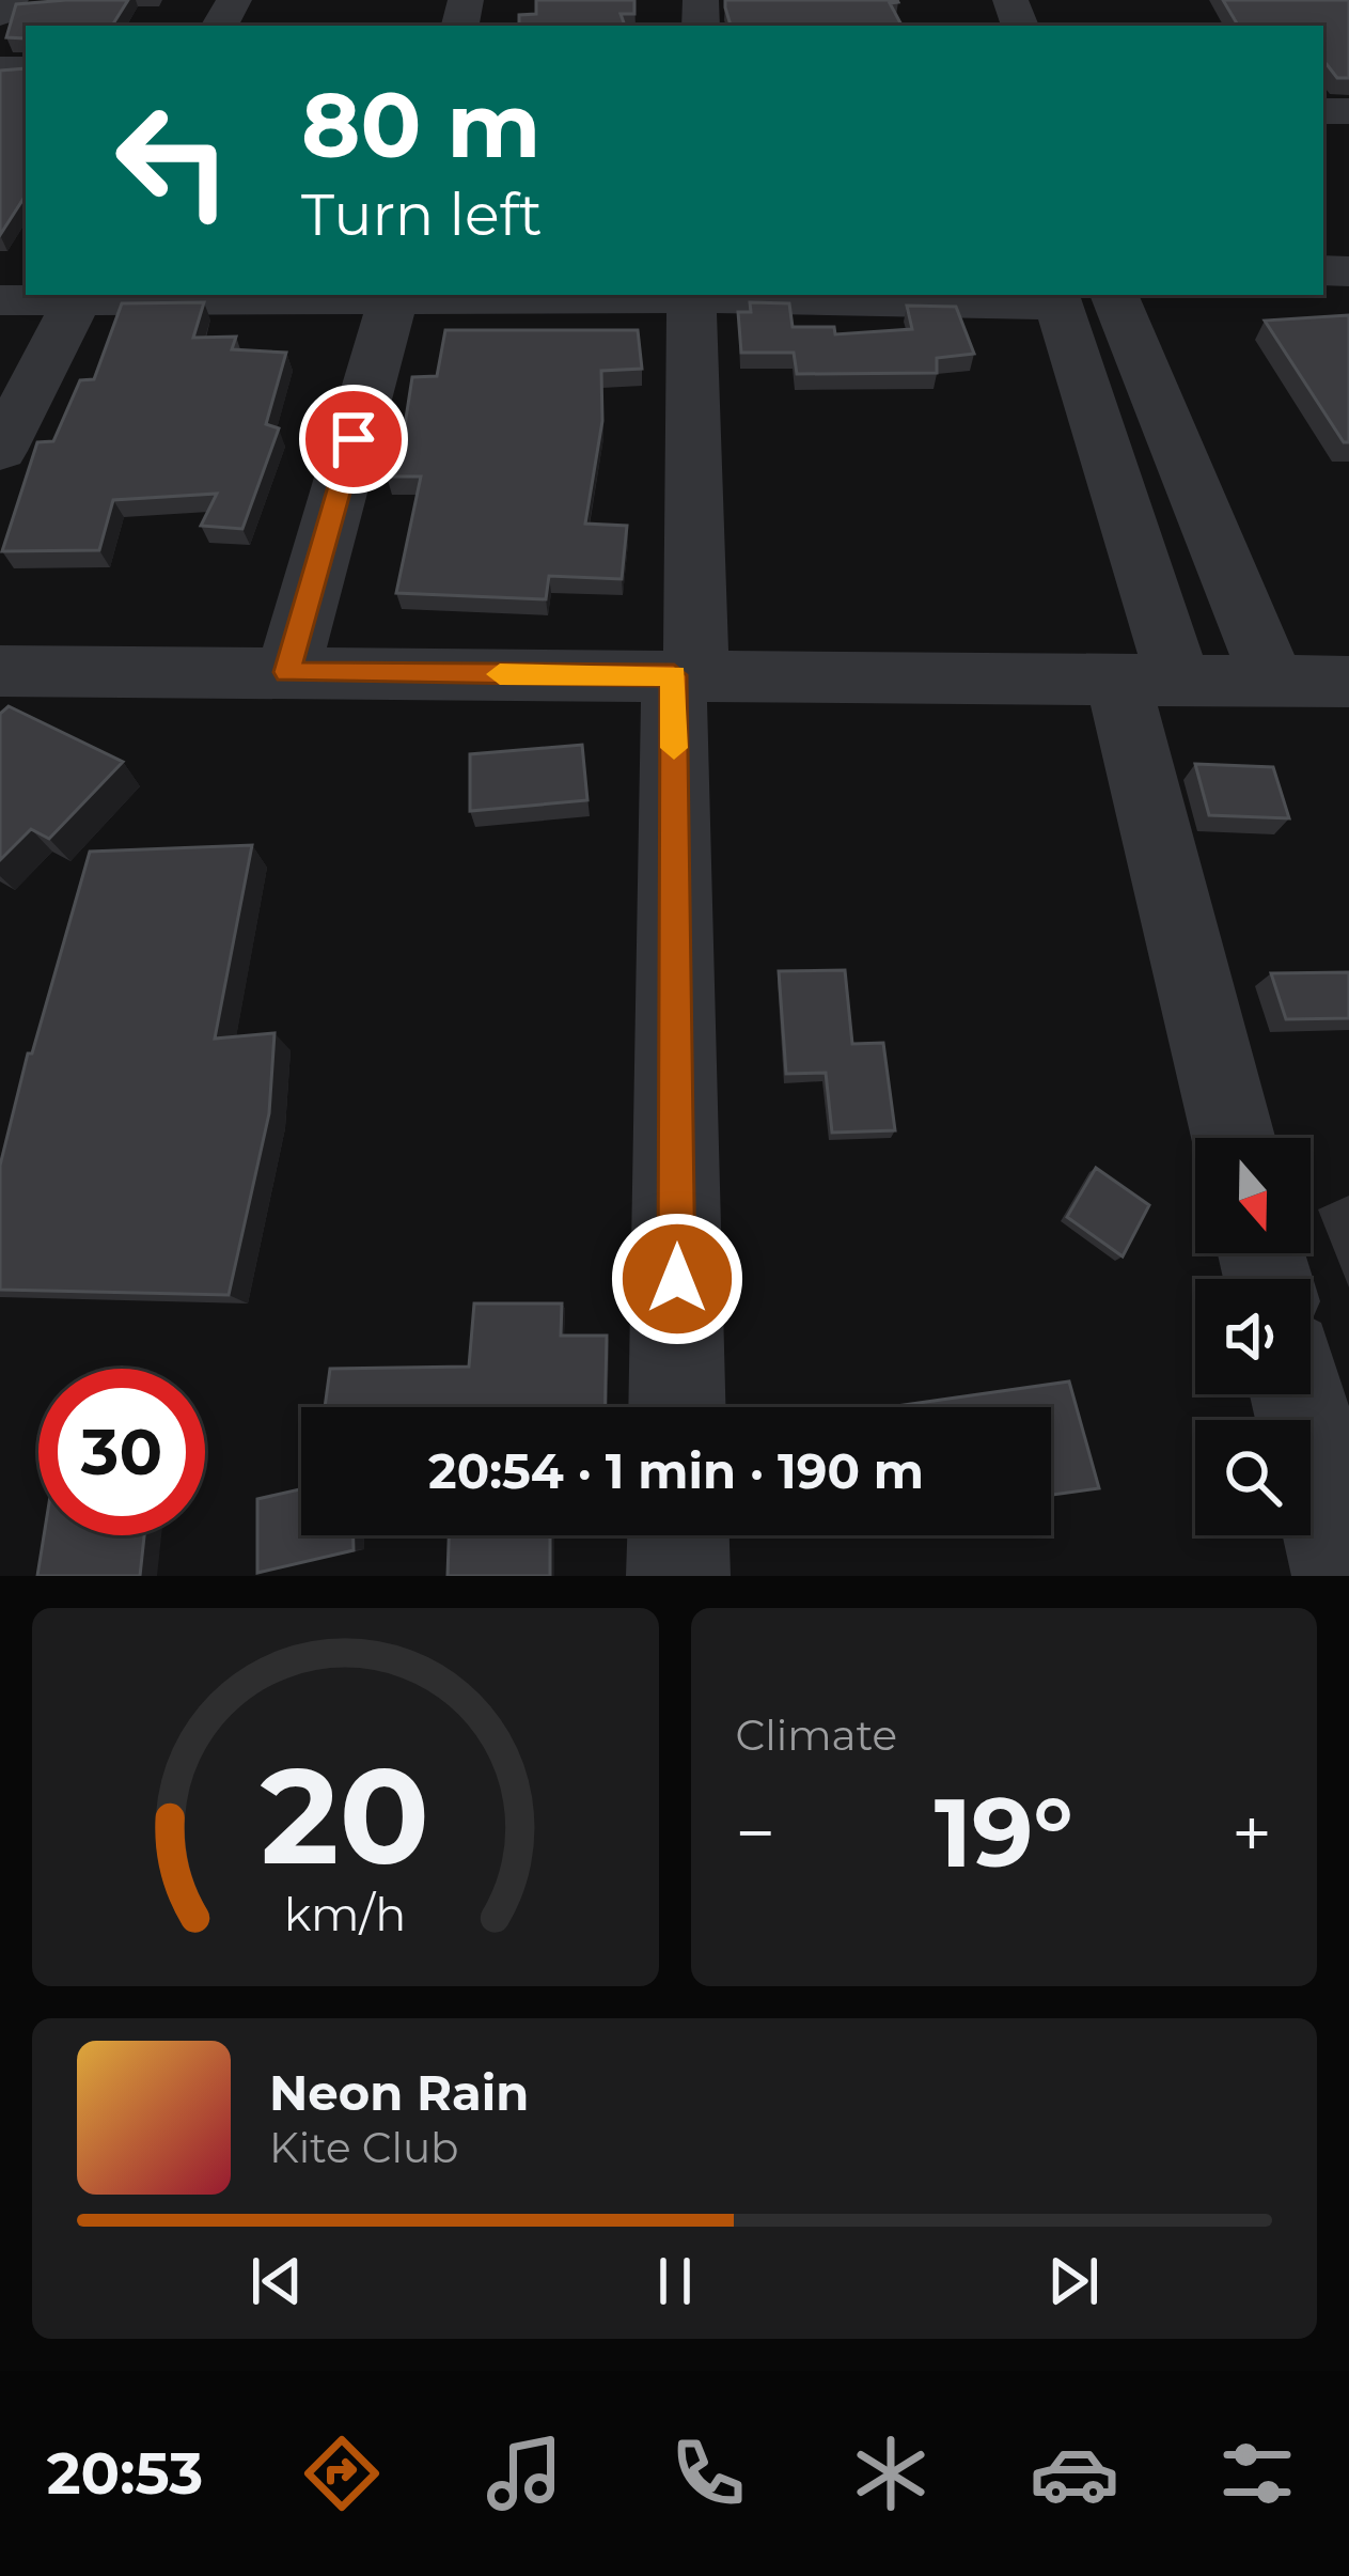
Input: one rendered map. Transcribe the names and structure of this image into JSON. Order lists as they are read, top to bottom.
{
  "north": "bottom",
  "page": {
    "turn": ["80 m", "Turn left"],
    "limit": "30",
    "trip": "20:54 · 1 min · 190 m",
    "tile": "Climate",
    "heat": ["−", "19°", "+"],
    "song": ["Neon Rain", "Kite Club"],
    "tabs": "20:53",
    "gauge": ["20", "km/h"]
  }
}
